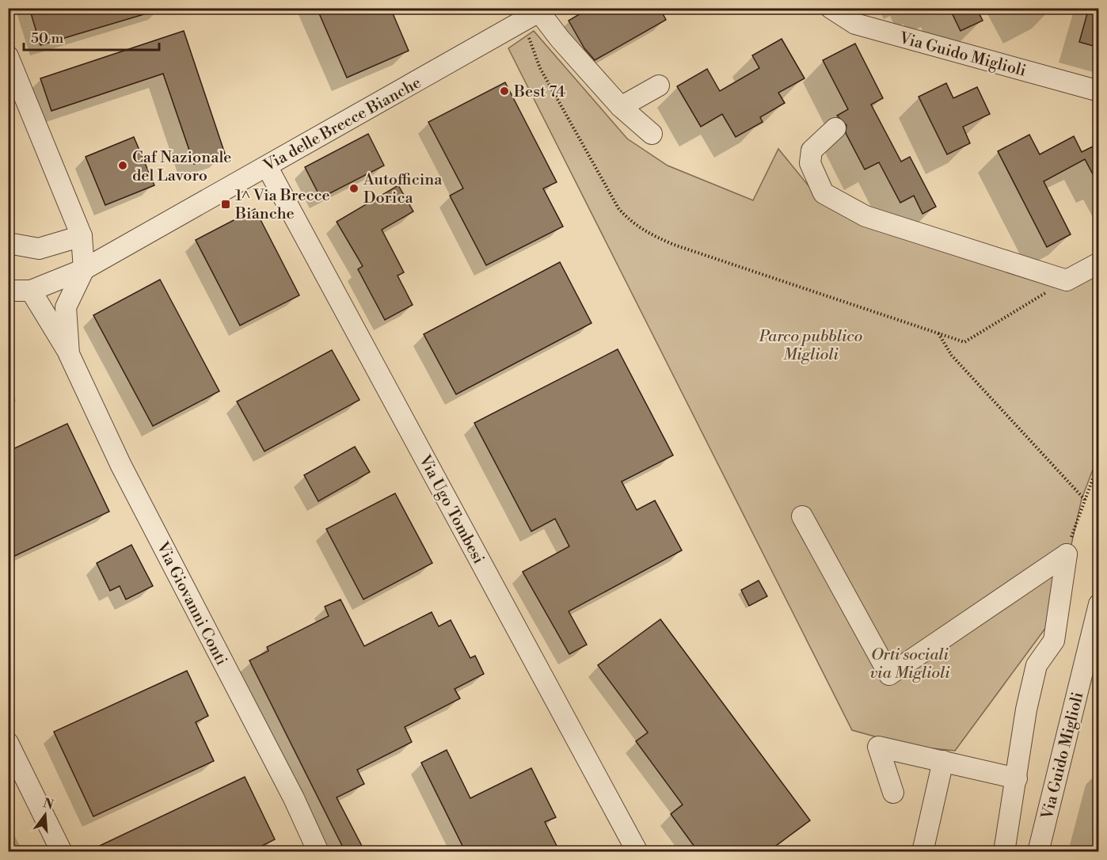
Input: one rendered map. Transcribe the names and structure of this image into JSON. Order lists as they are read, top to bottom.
{
  "streets": {
    "street": [
      "Via Guido Miglioli",
      "Via delle Brecce Bianche",
      "Via Ugo Tombesi",
      "Via Giovanni Conti"
    ]
  },
  "crossings": [
    ["Via delle Brecce Bianche", "Via Ugo Tombesi"],
    ["Via delle Brecce Bianche", "Via Giovanni Conti"]
  ],
  "parks": ["Parco pubblico Miglioli", "Orti sociali via Miglioli"],
  "places": {
    "other": ["Best 74", "Caf Nazionale del Lavoro", "Autofficina Dorica"],
    "transit": ["1^ Via Brecce Bianche"]
  },
  "scale_bar": "50 m",
  "north": "top"
}
